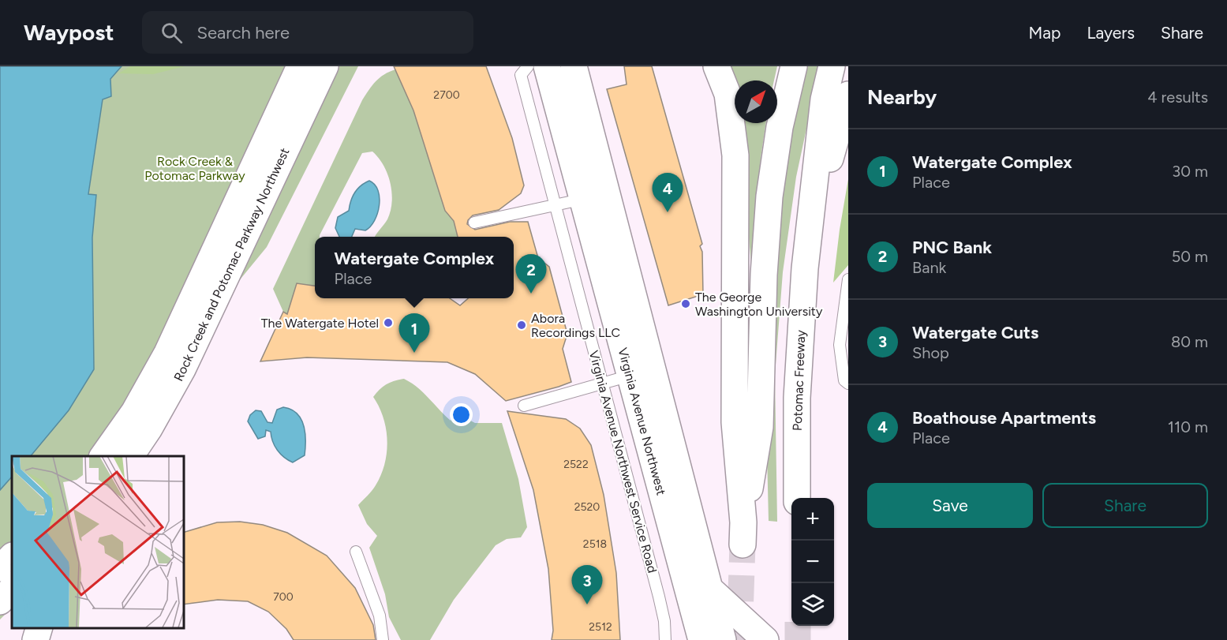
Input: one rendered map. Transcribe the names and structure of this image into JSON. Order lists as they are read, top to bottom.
{
  "streets": {
    "main road": ["Rock Creek and Potomac Parkway Northwest", "Potomac Freeway", "Virginia Avenue Northwest"],
    "lane": ["Virginia Avenue Northwest Service Road"]
  },
  "parks": ["Rock Creek & Potomac Parkway"],
  "places": ["The George Washington University", "The Watergate Hotel", "Abora Recordings LLC"],
  "house_numbers": [
    "2700",
    "2522",
    "2520",
    "2518",
    "700",
    "2512"
  ],
  "north": "top right",
  "page": {
    "header": "Waypost",
    "search": "Search here",
    "nav": ["Map", "Layers", "Share"],
    "heading": ["Nearby", "4 results"],
    "list": [
      {
        "mark": "1",
        "name": "Watergate Complex",
        "note": "Place",
        "value": "30 m"
      },
      {
        "mark": "2",
        "name": "PNC Bank",
        "note": "Bank",
        "value": "50 m"
      },
      {
        "mark": "3",
        "name": "Watergate Cuts",
        "note": "Shop",
        "value": "80 m"
      },
      {
        "mark": "4",
        "name": "Boathouse Apartments",
        "note": "Place",
        "value": "110 m"
      }
    ],
    "pins": [
      "4",
      "2",
      "1",
      "3"
    ],
    "popup": ["Watergate Complex", "Place"],
    "buttons": ["Save", "Share"],
    "map_buttons": ["+", "−"]
  }
}
